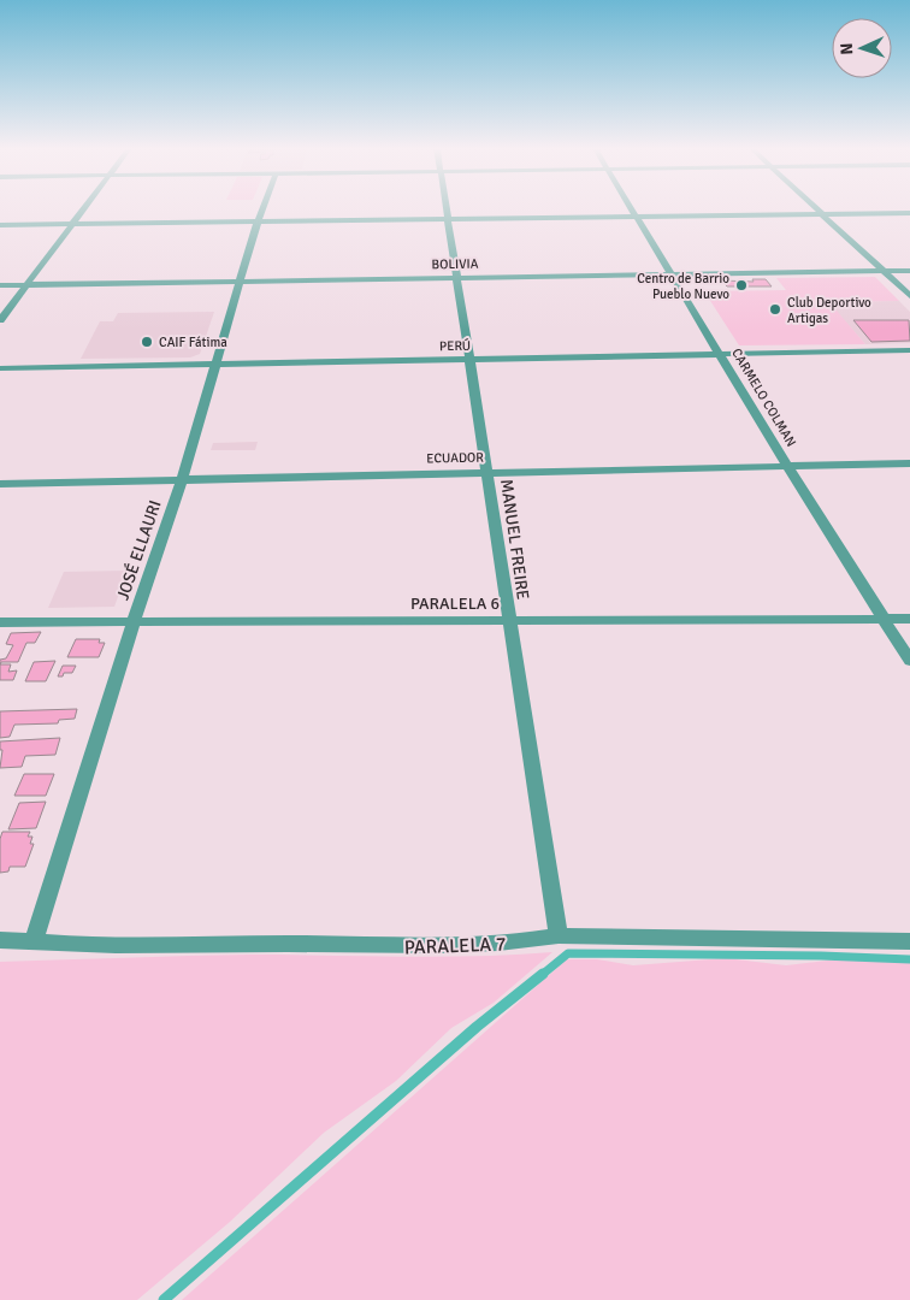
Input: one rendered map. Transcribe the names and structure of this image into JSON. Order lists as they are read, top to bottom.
{
  "streets": {
    "street": [
      "BOLIVIA",
      "PERÚ",
      "CARMELO COLMAN",
      "ECUADOR",
      "MANUEL FREIRE",
      "JOSÉ ELLAURI",
      "PARALELA 6",
      "PARALELA 7"
    ]
  },
  "crossings": [
    ["BOLIVIA", "CARMELO COLMAN"],
    ["BOLIVIA", "MANUEL FREIRE"],
    ["BOLIVIA", "JOSÉ ELLAURI"],
    ["PERÚ", "CARMELO COLMAN"],
    ["PERÚ", "MANUEL FREIRE"],
    ["PERÚ", "JOSÉ ELLAURI"],
    ["CARMELO COLMAN", "ECUADOR"],
    ["CARMELO COLMAN", "PARALELA 6"],
    ["ECUADOR", "MANUEL FREIRE"],
    ["ECUADOR", "JOSÉ ELLAURI"],
    ["MANUEL FREIRE", "PARALELA 6"],
    ["MANUEL FREIRE", "PARALELA 7"],
    ["JOSÉ ELLAURI", "PARALELA 6"],
    ["JOSÉ ELLAURI", "PARALELA 7"]
  ],
  "places": ["Centro de Barrio Pueblo Nuevo", "Club Deportivo Artigas", "CAIF Fátima"],
  "north": "left"
}
